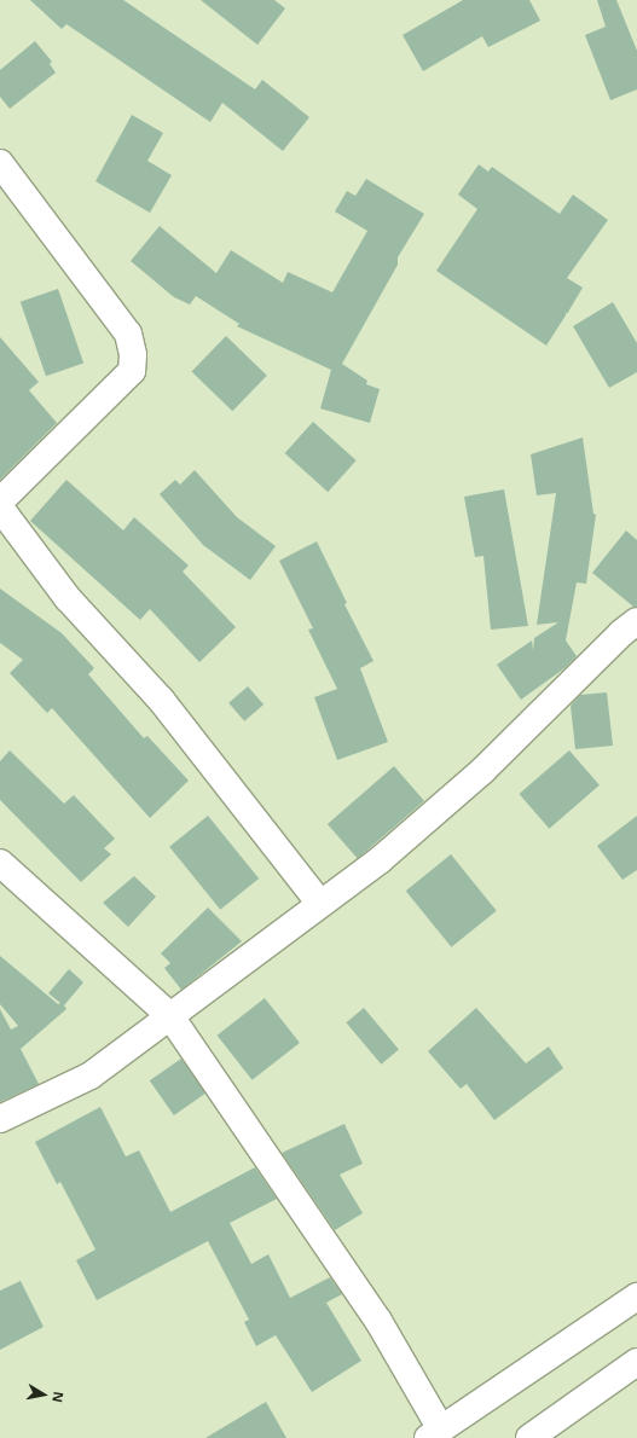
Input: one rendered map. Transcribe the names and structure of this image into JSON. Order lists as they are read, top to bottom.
{
  "north": "right"
}
